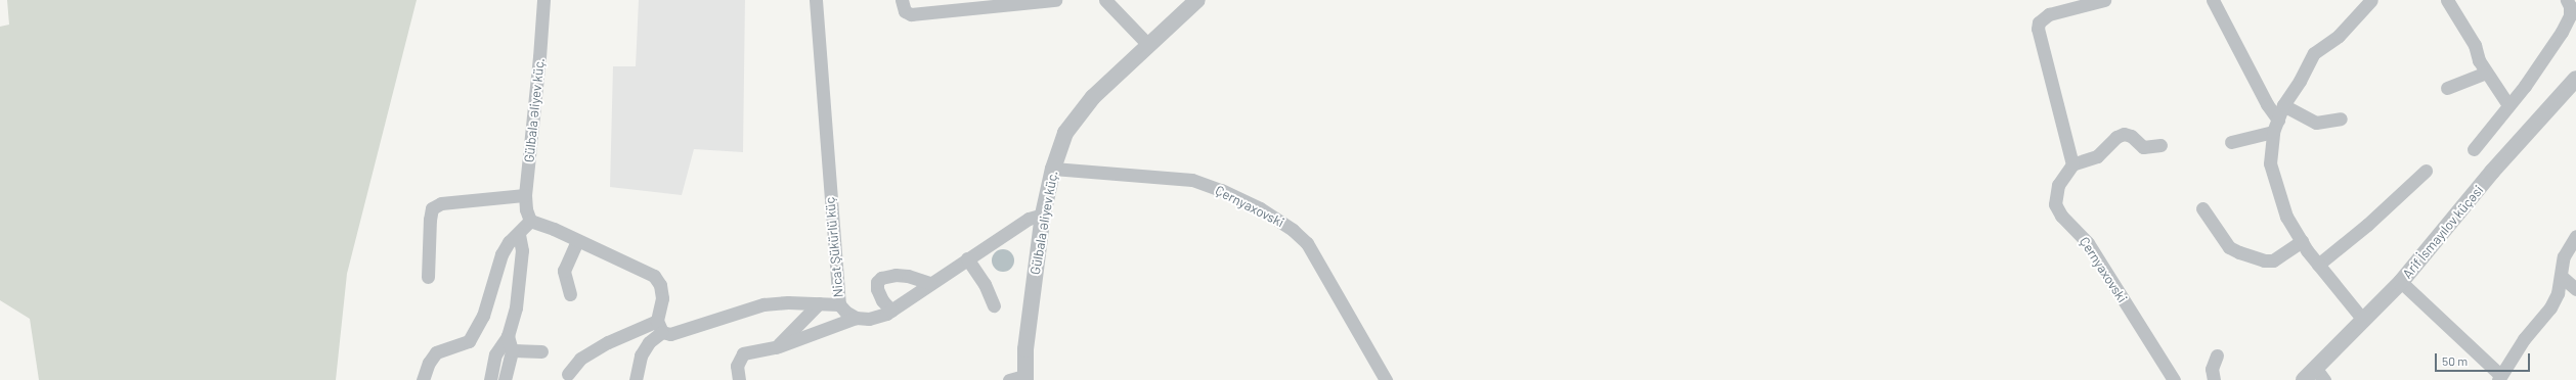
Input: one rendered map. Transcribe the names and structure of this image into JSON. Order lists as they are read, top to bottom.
{
  "streets": {
    "street": [
      "Gülbala Əliyev küç.",
      "Çernyaxovski",
      "Arif İsmayılov küçəsi",
      "Nicat Şükürlü küç"
    ]
  },
  "crossings": [
    ["Gülbala Əliyev küç.", "Çernyaxovski"]
  ],
  "scale_bar": "50 m"
}
